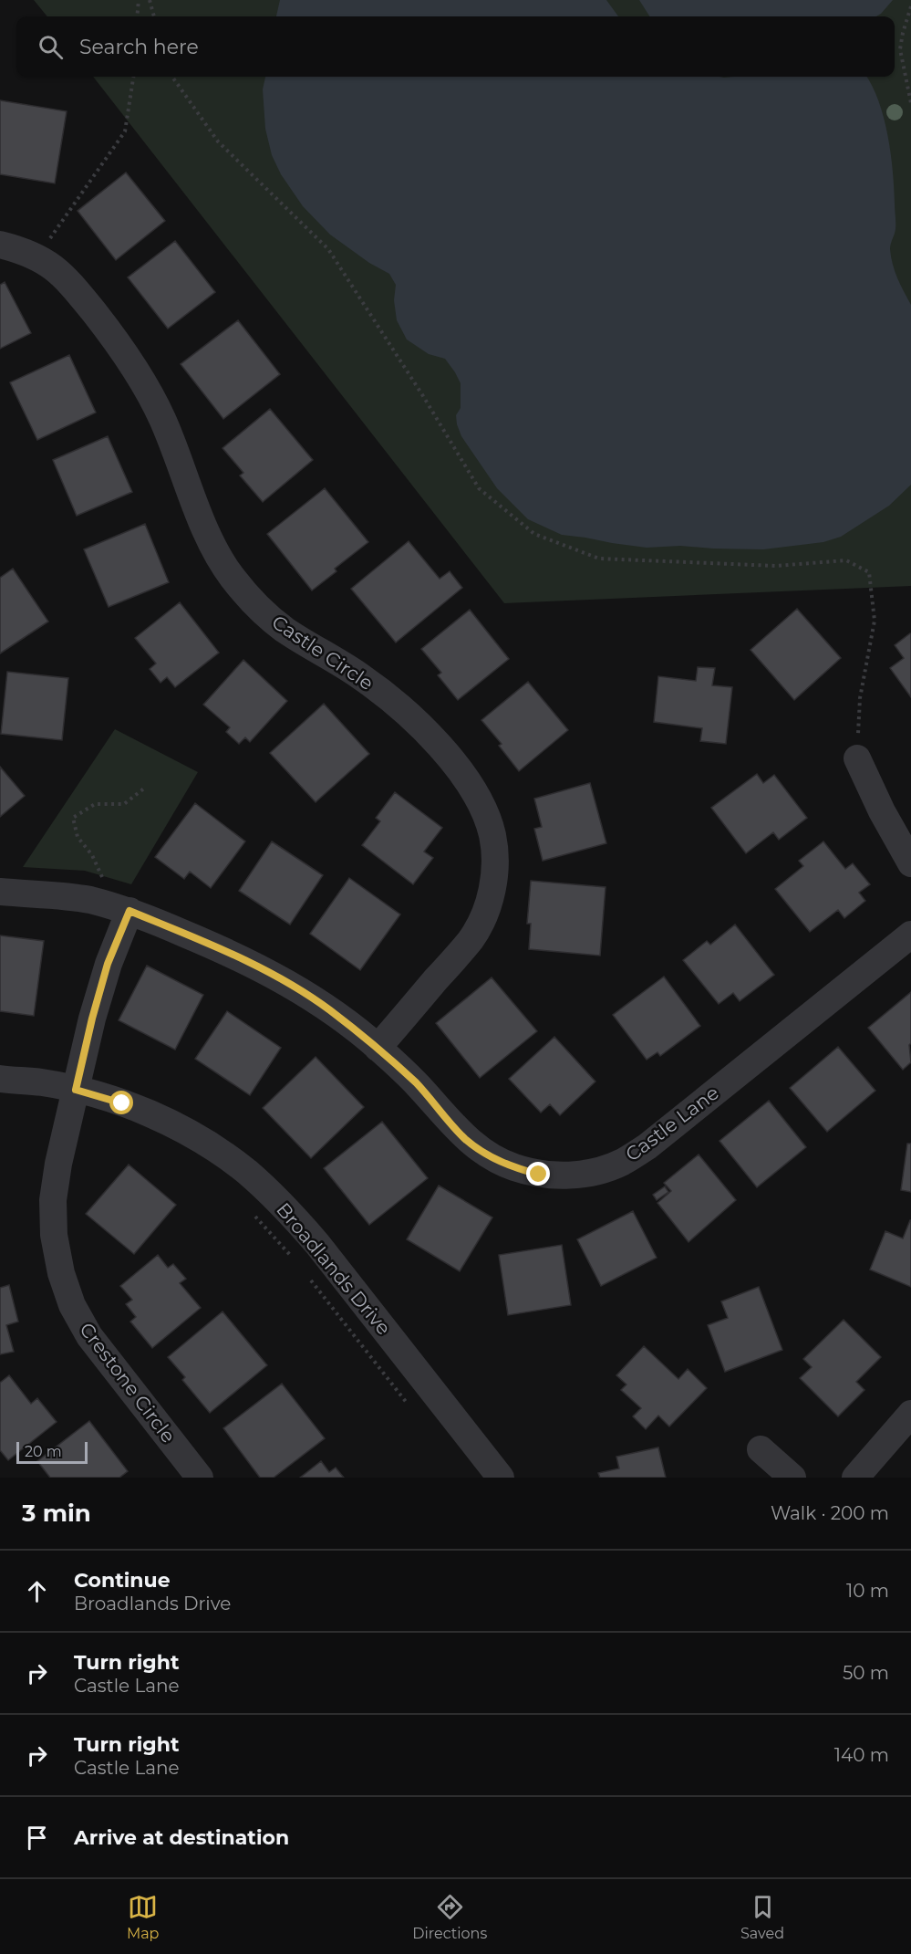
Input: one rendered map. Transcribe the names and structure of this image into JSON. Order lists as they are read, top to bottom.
{
  "streets": {
    "street": [
      "Castle Circle",
      "Castle Lane",
      "Broadlands Drive",
      "Crestone Circle"
    ]
  },
  "crossings": [
    ["Castle Circle", "Castle Lane"],
    ["Broadlands Drive", "Crestone Circle"]
  ],
  "scale_bar": "20 m",
  "page": {
    "search": "Search here",
    "scale": "20 m",
    "heading": ["3 min", "Walk · 200 m"],
    "list": [
      ["Continue", "Broadlands Drive", "10 m"],
      ["Turn right", "Castle Lane", "50 m"],
      ["Turn right", "Castle Lane", "140 m"],
      "Arrive at destination"
    ],
    "nav": ["Map", "Directions", "Saved"]
  }
}
